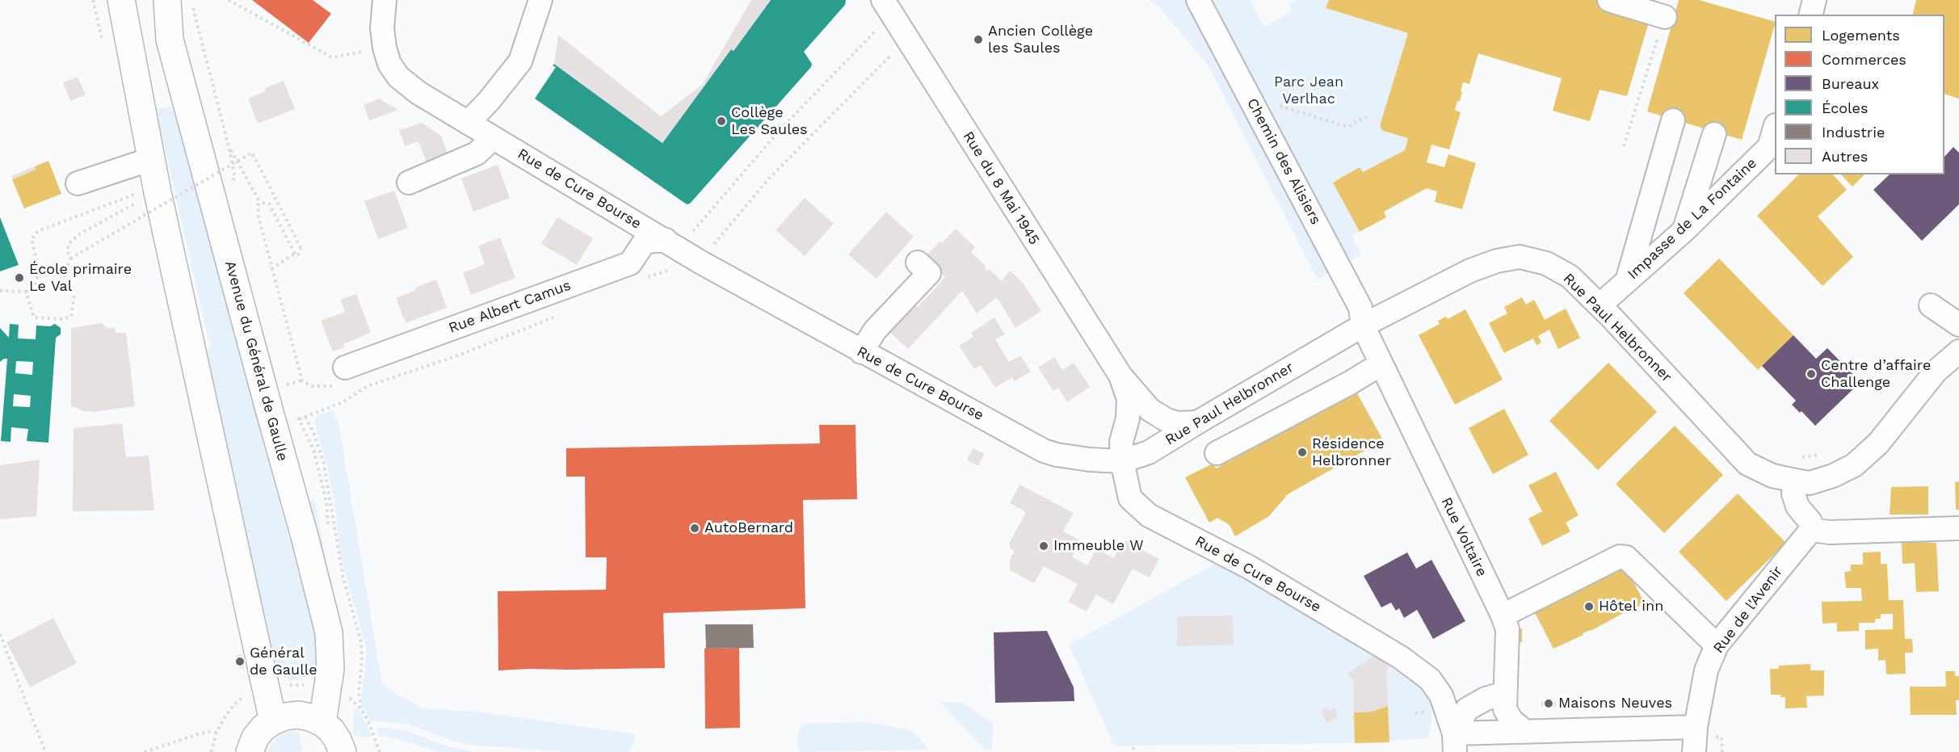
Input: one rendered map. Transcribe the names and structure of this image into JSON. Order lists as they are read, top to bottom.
{
  "streets": {
    "main road": ["Avenue du Général de Gaulle"],
    "street": [
      "Chemin des Alisiers",
      "Rue du 8 Mai 1945",
      "Rue de Cure Bourse",
      "Impasse de La Fontaine",
      "Rue Albert Camus",
      "Rue Paul Helbronner",
      "Rue Voltaire",
      "Rue de l'Avenir"
    ]
  },
  "crossings": [
    ["Chemin des Alisiers", "Rue Paul Helbronner"],
    ["Chemin des Alisiers", "Rue Voltaire"],
    ["Rue du 8 Mai 1945", "Rue de Cure Bourse"],
    ["Rue du 8 Mai 1945", "Rue Paul Helbronner"],
    ["Rue de Cure Bourse", "Rue Albert Camus"],
    ["Rue de Cure Bourse", "Rue Paul Helbronner"],
    ["Impasse de La Fontaine", "Rue Paul Helbronner"],
    ["Rue Paul Helbronner", "Rue Voltaire"]
  ],
  "parks": ["Parc Jean Verlhac"],
  "places": [
    "Ancien Collège les Saules",
    "Collège Les Saules",
    "École primaire Le Val",
    "Centre d’affaire Challenge",
    "Résidence Helbronner",
    "AutoBernard",
    "Immeuble W",
    "Hôtel inn",
    "Général de Gaulle",
    "Maisons Neuves"
  ],
  "legend": [
    "Logements",
    "Commerces",
    "Bureaux",
    "Écoles",
    "Industrie",
    "Autres"
  ]
}
